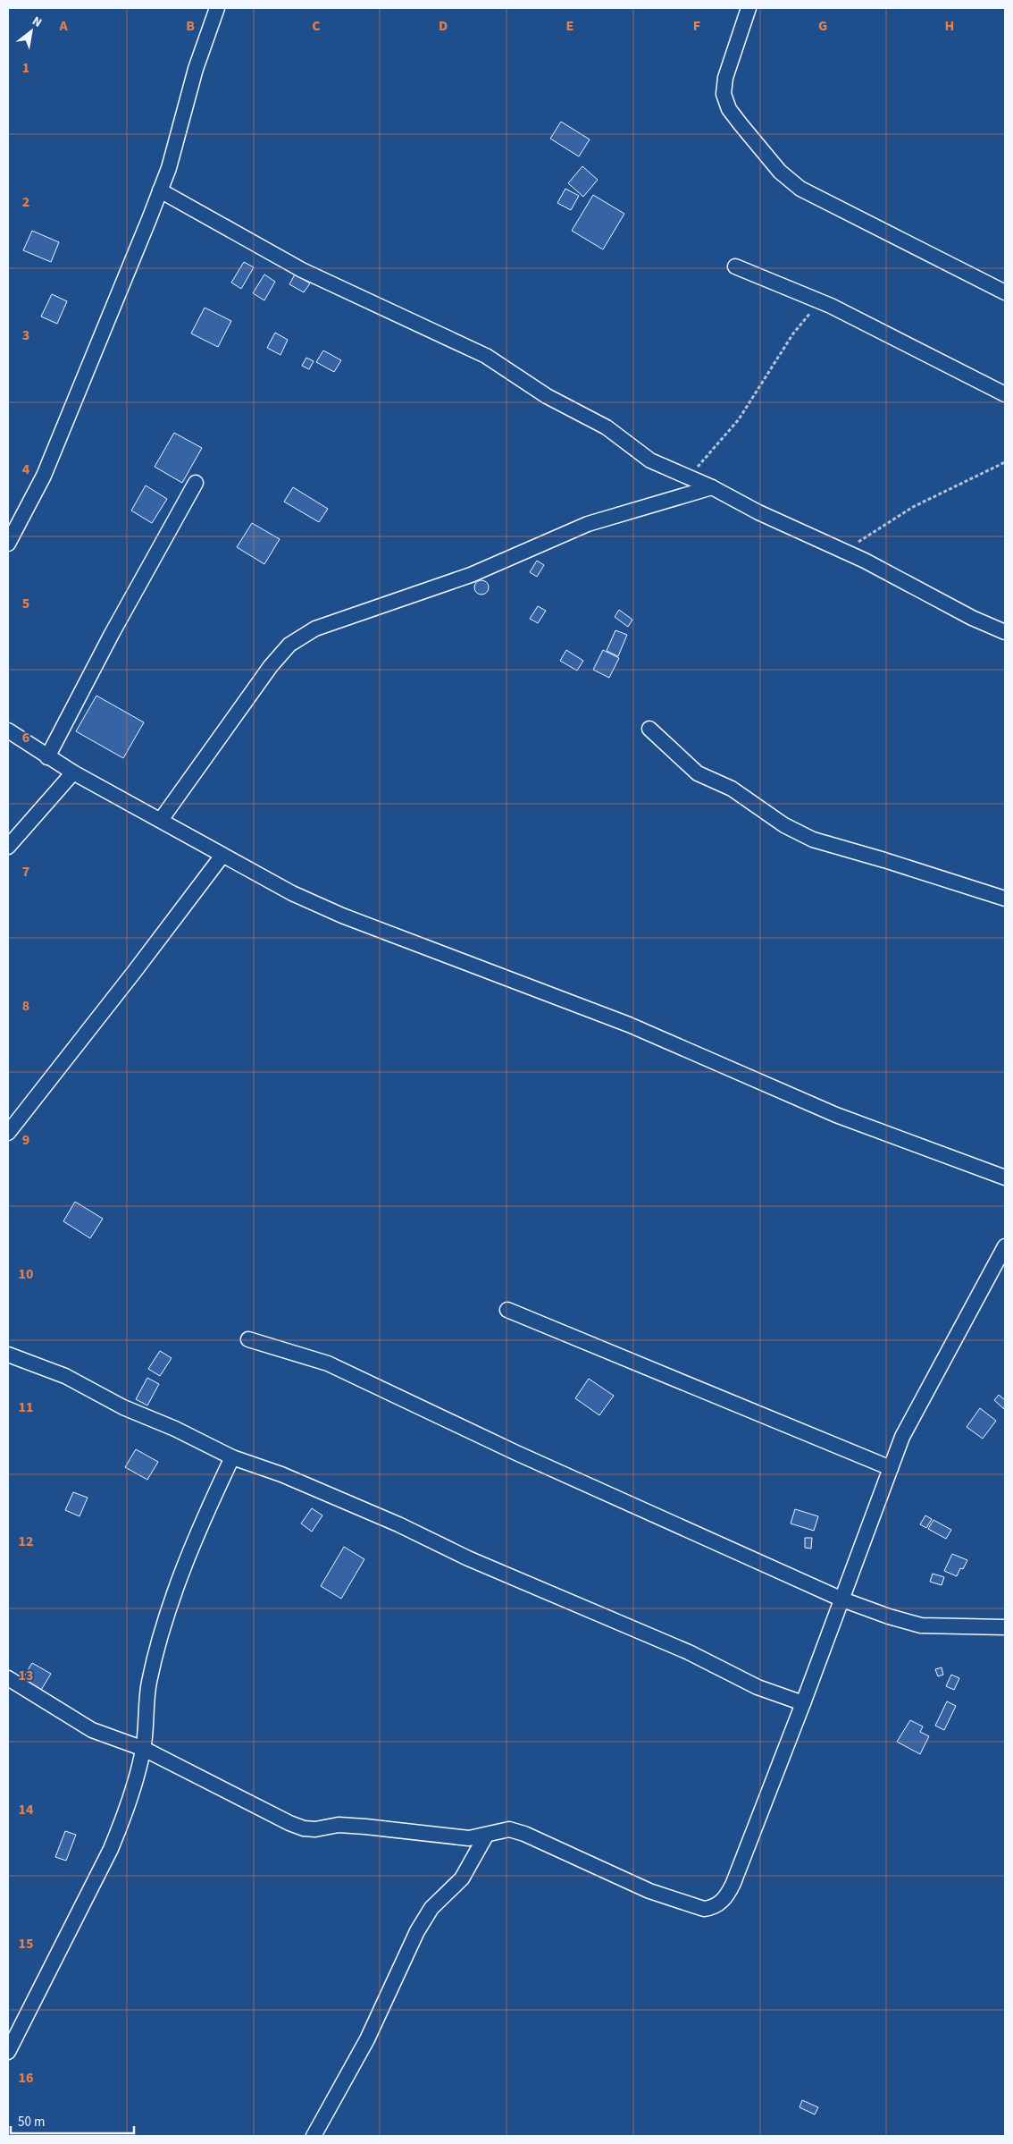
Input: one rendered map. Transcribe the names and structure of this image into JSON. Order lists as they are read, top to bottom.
{
  "scale_bar": "50 m",
  "north": "top right",
  "grid": {
    "columns": [
      "A",
      "B",
      "C",
      "D",
      "E",
      "F",
      "G",
      "H"
    ],
    "rows": [
      "1",
      "2",
      "3",
      "4",
      "5",
      "6",
      "7",
      "8",
      "9",
      "10",
      "11",
      "12",
      "13",
      "14",
      "15",
      "16"
    ]
  }
}
